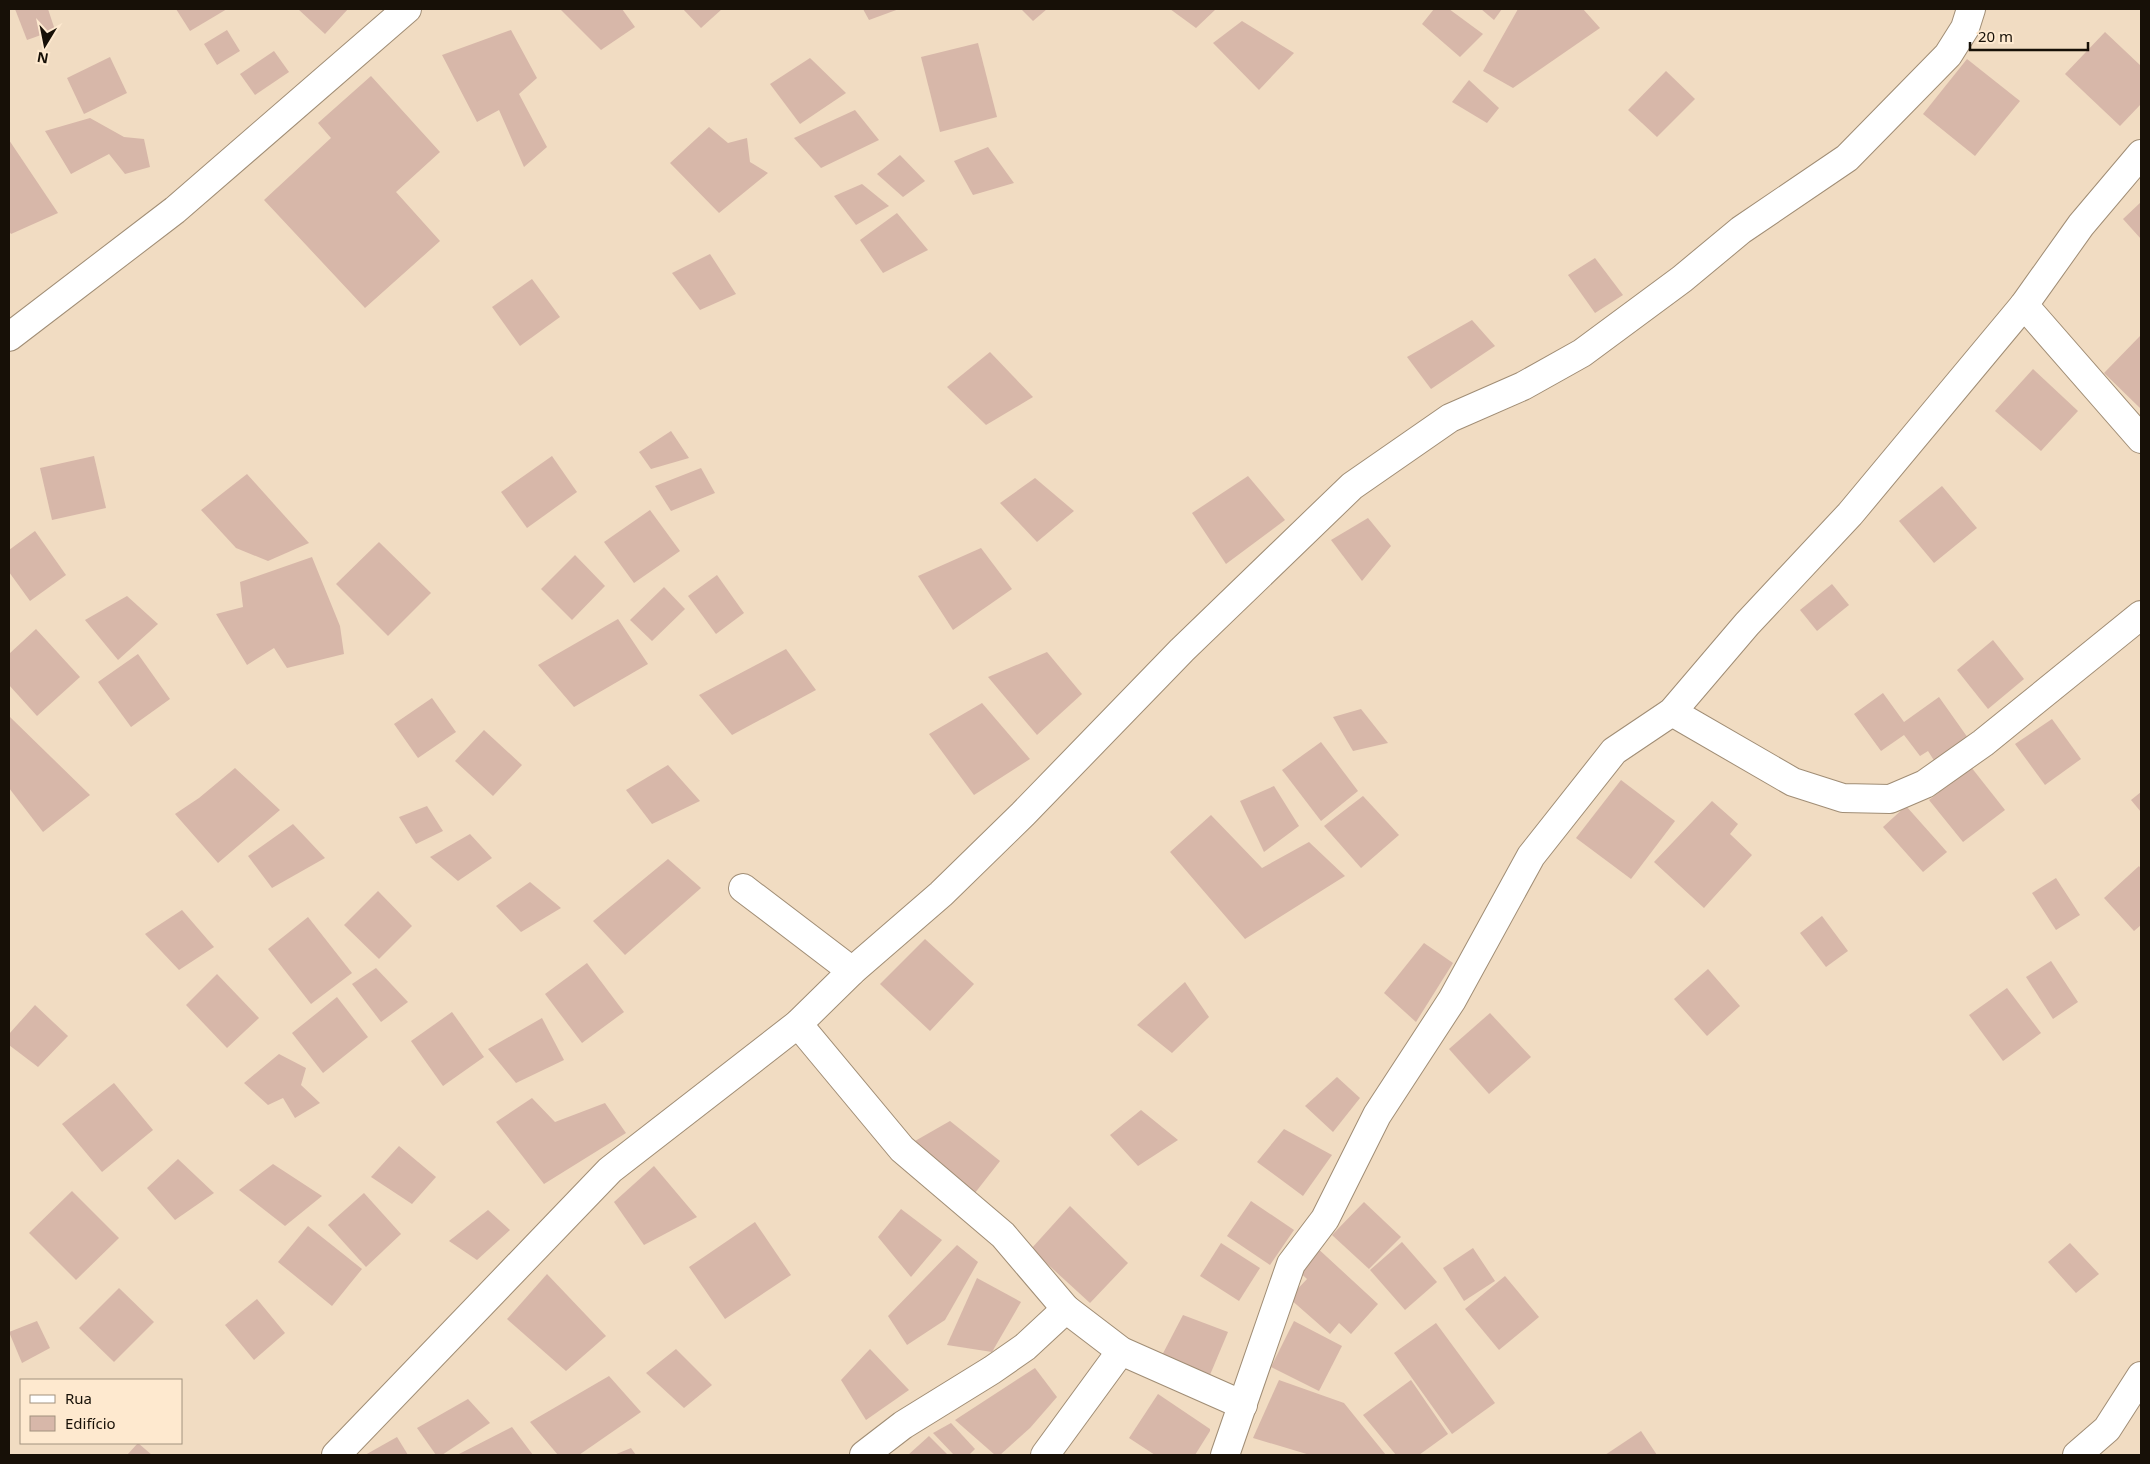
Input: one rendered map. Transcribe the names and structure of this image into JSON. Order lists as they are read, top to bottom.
{
  "legend": ["Rua", "Edifício"],
  "scale_bar": "20 m",
  "north": "bottom"
}
